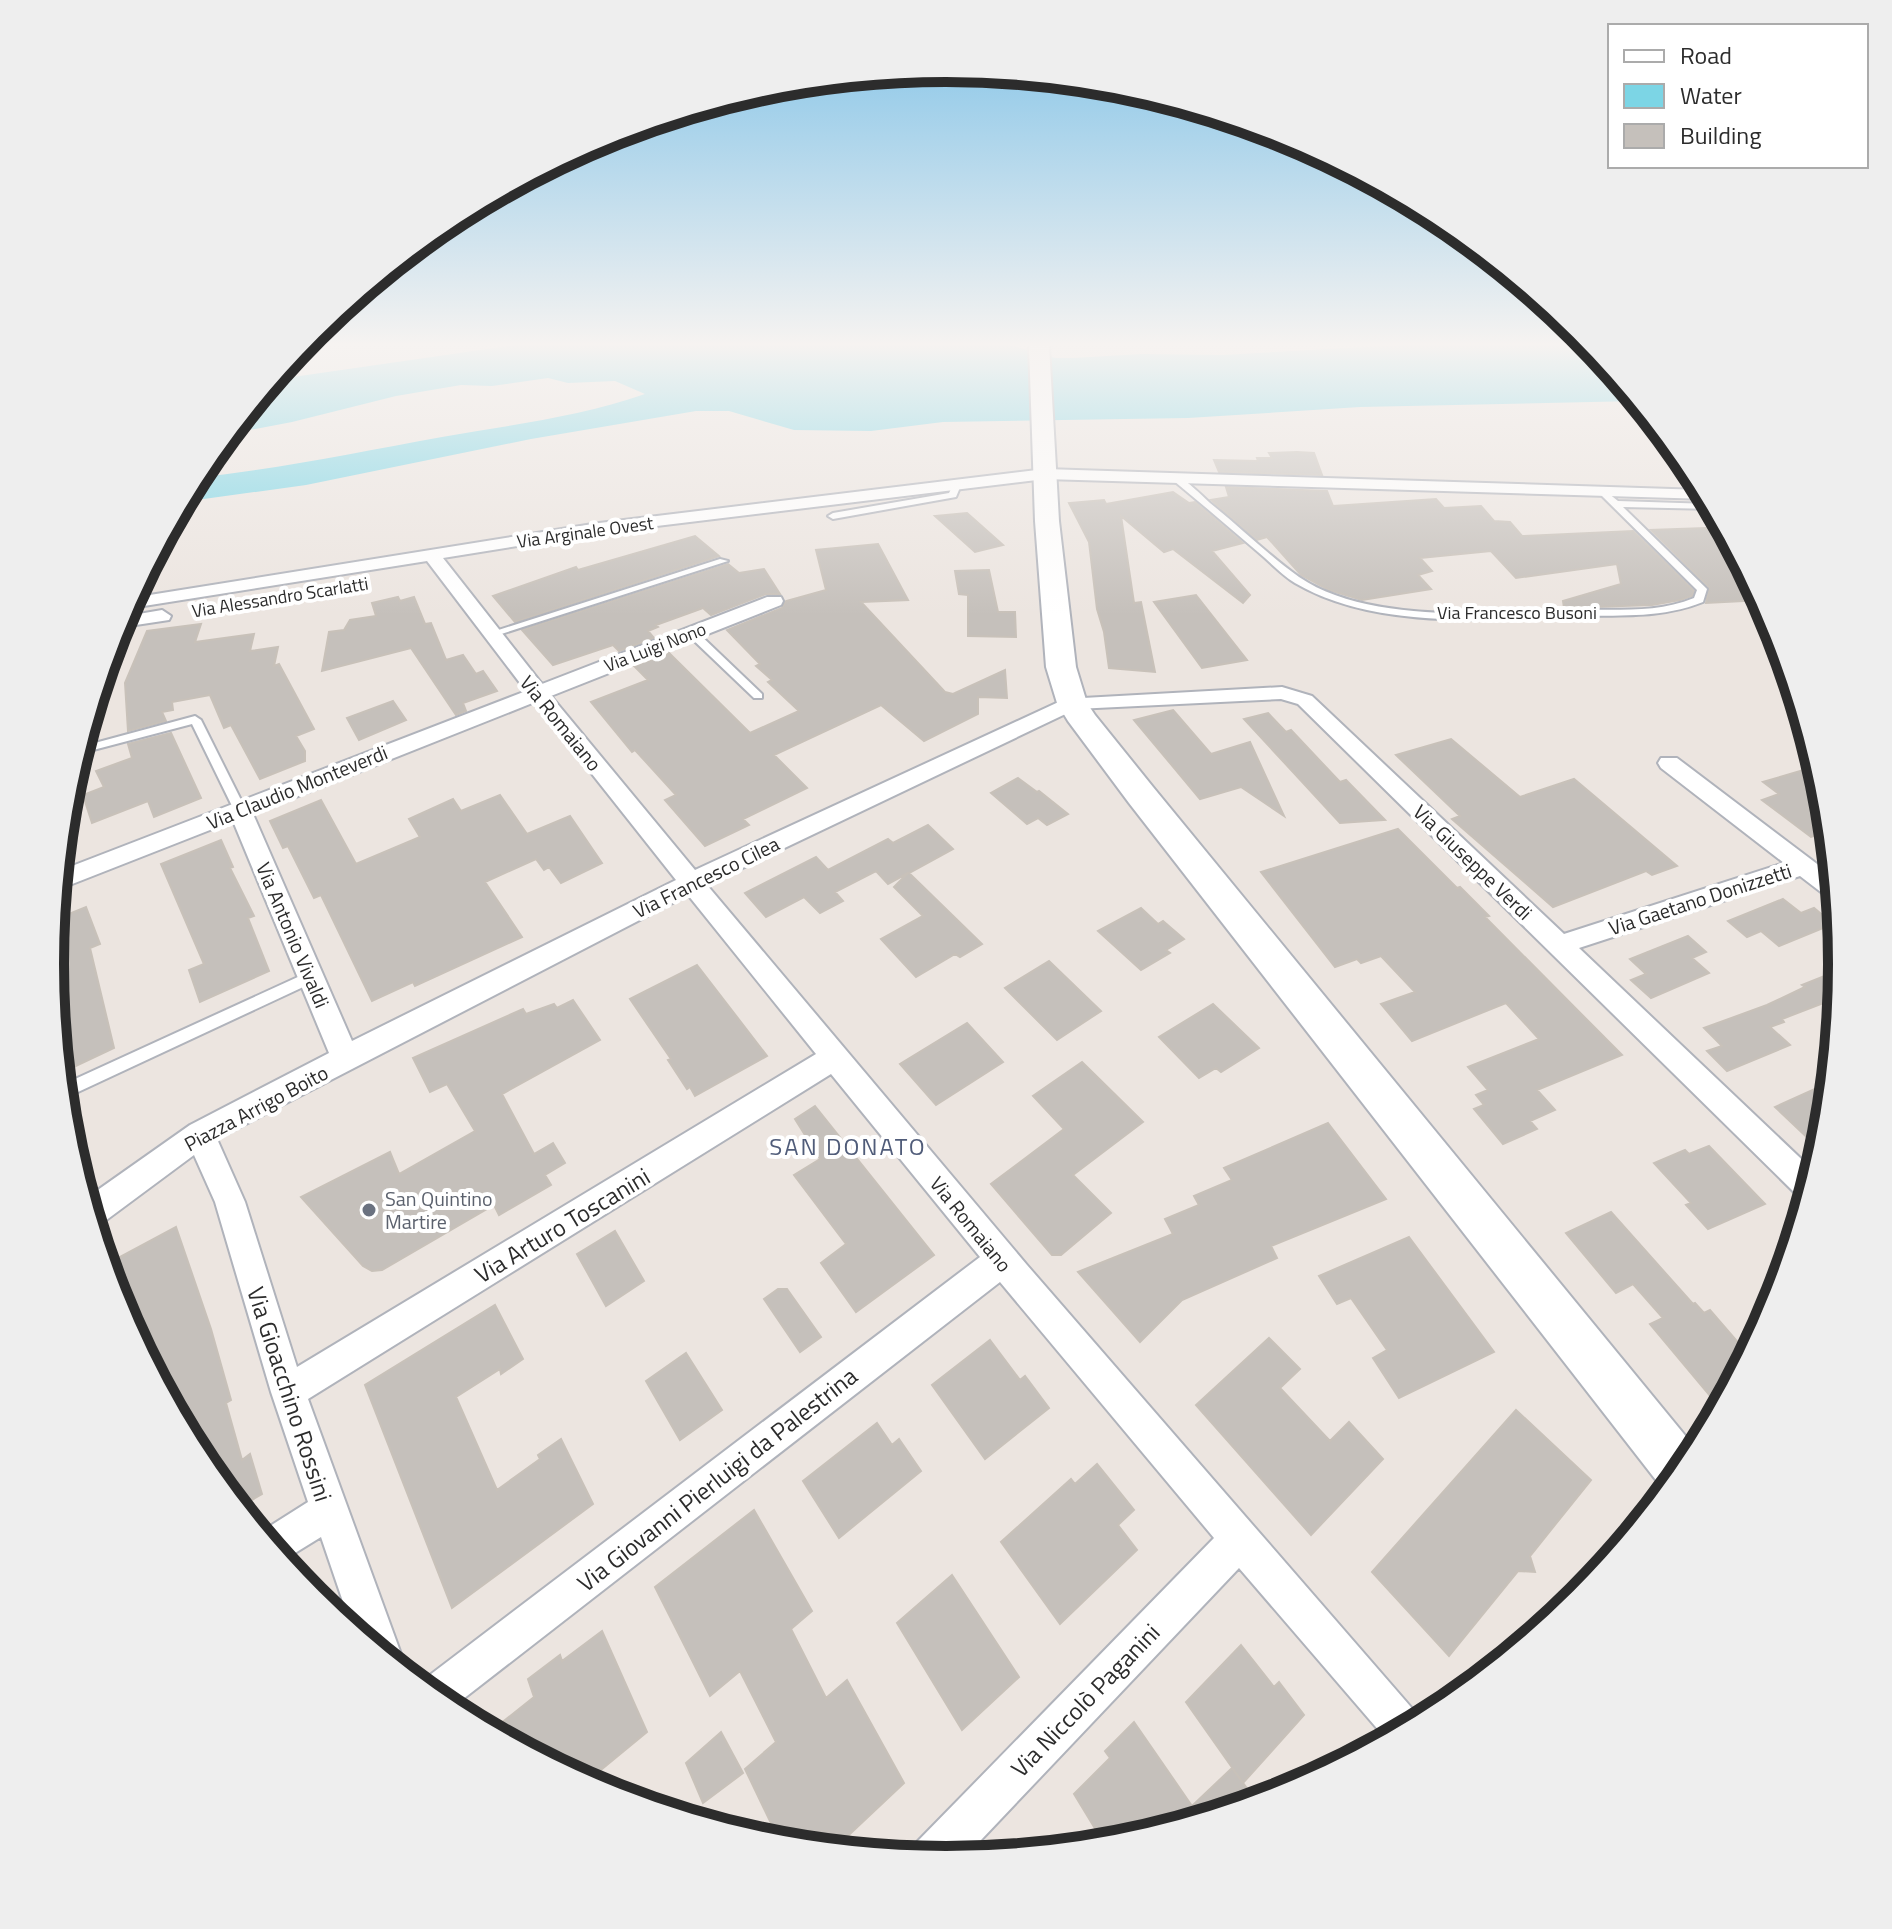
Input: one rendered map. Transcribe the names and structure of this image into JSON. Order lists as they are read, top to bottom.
{
  "streets": {
    "street": [
      "Via Arginale Ovest",
      "Via Alessandro Scarlatti",
      "Via Luigi Nono",
      "Via Romaiano",
      "Via Claudio Monteverdi",
      "Via Giuseppe Verdi",
      "Via Francesco Cilea",
      "Via Gaetano Donizzetti",
      "Via Antonio Vivaldi",
      "Piazza Arrigo Boito",
      "Via Arturo Toscanini",
      "Via Gioacchino Rossini",
      "Via Giovanni Pierluigi da Palestrina",
      "Via Niccolò Paganini"
    ],
    "lane": ["Via Francesco Busoni"]
  },
  "crossings": [
    ["Via Arginale Ovest", "Via Alessandro Scarlatti"],
    ["Via Arginale Ovest", "Via Francesco Busoni"],
    ["Via Arginale Ovest", "Via Romaiano"],
    ["Via Alessandro Scarlatti", "Via Romaiano"],
    ["Via Luigi Nono", "Via Romaiano"],
    ["Via Luigi Nono", "Via Claudio Monteverdi"],
    ["Via Romaiano", "Via Claudio Monteverdi"],
    ["Via Romaiano", "Via Francesco Cilea"],
    ["Via Romaiano", "Via Arturo Toscanini"],
    ["Via Romaiano", "Via Giovanni Pierluigi da Palestrina"],
    ["Via Romaiano", "Via Niccolò Paganini"],
    ["Via Claudio Monteverdi", "Via Antonio Vivaldi"],
    ["Via Giuseppe Verdi", "Via Francesco Cilea"],
    ["Via Giuseppe Verdi", "Via Gaetano Donizzetti"],
    ["Via Francesco Cilea", "Via Antonio Vivaldi"],
    ["Via Francesco Cilea", "Piazza Arrigo Boito"],
    ["Via Antonio Vivaldi", "Piazza Arrigo Boito"],
    ["Piazza Arrigo Boito", "Via Gioacchino Rossini"],
    ["Via Arturo Toscanini", "Via Gioacchino Rossini"]
  ],
  "districts": ["SAN DONATO"],
  "places": ["San Quintino Martire"],
  "legend": ["Road", "Water", "Building"]
}
